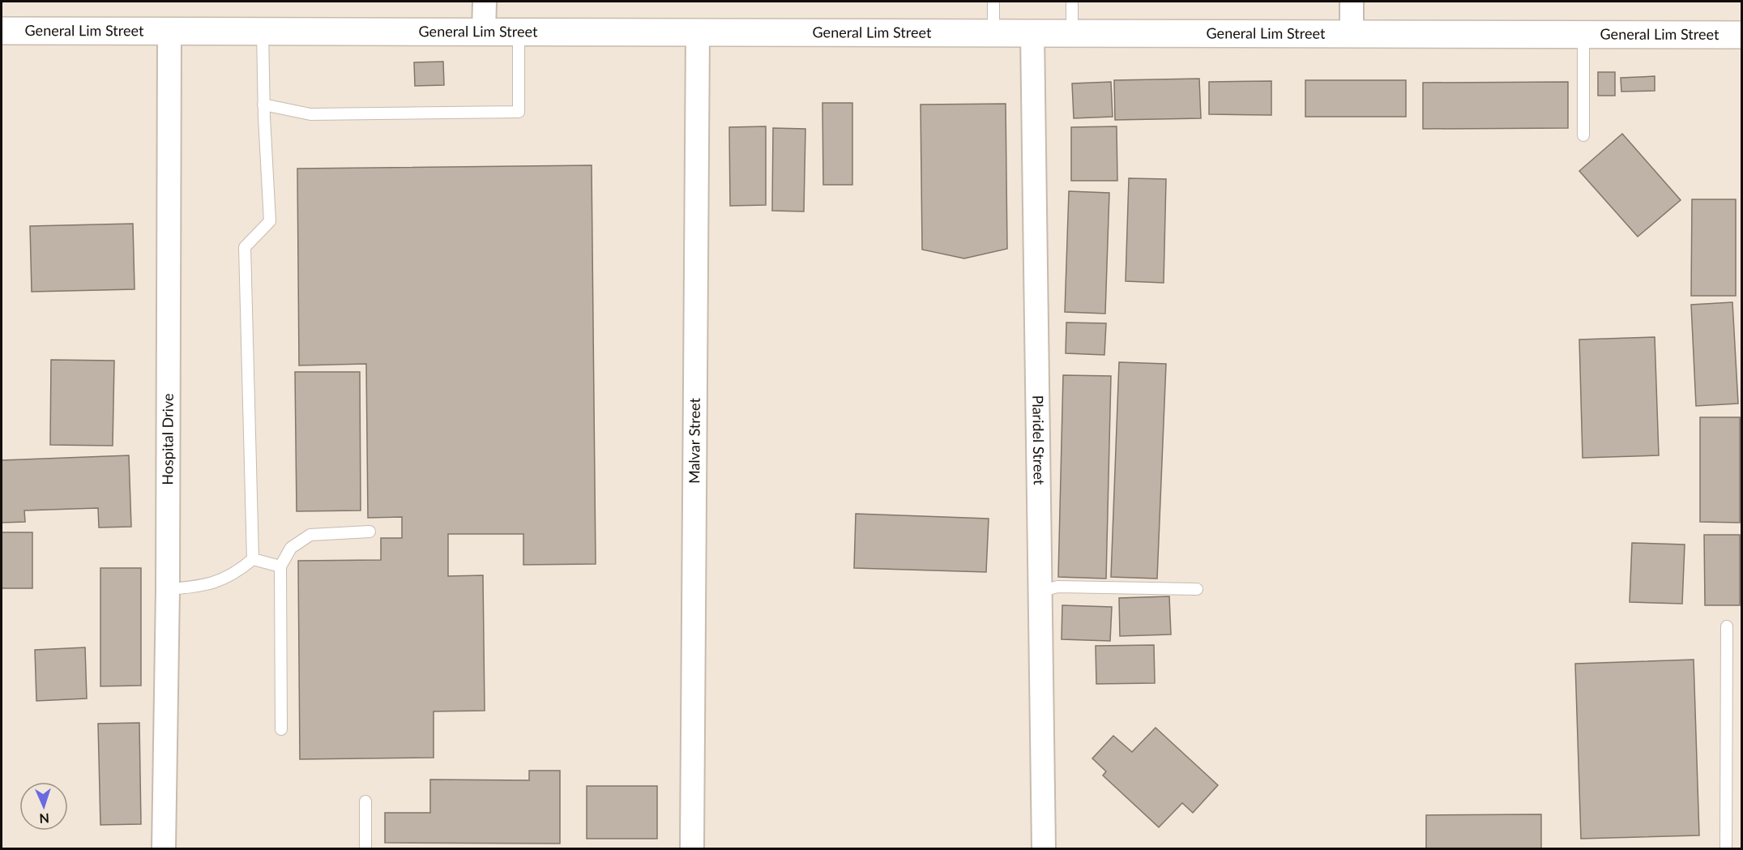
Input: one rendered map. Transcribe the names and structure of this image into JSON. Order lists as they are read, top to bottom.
{
  "streets": {
    "street": [
      "General Lim Street",
      "Hospital Drive",
      "Malvar Street",
      "Plaridel Street"
    ]
  },
  "crossings": [
    ["General Lim Street", "Hospital Drive"],
    ["General Lim Street", "Malvar Street"],
    ["General Lim Street", "Plaridel Street"]
  ],
  "north": "bottom"
}
